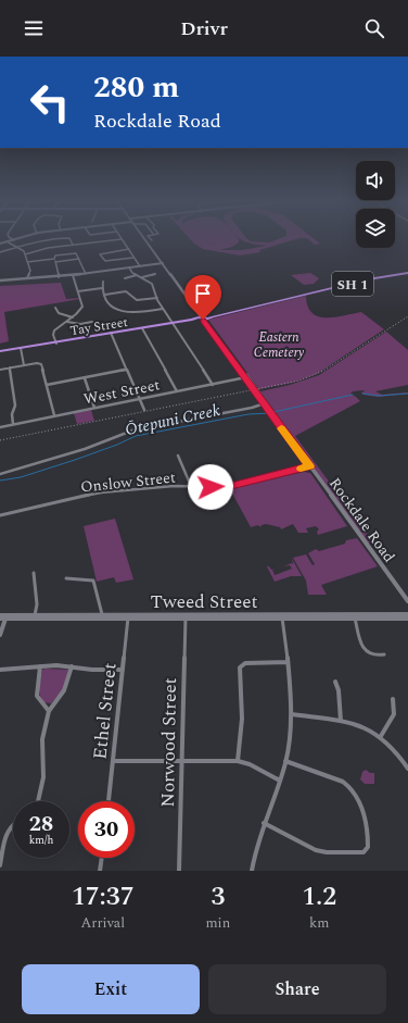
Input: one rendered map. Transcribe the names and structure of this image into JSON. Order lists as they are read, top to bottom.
{
  "streets": {
    "highway": ["SH 1", "Tay Street"],
    "street": [
      "West Street",
      "Onslow Street",
      "Rockdale Road",
      "Tweed Street",
      "Ethel Street",
      "Norwood Street"
    ]
  },
  "crossings": [
    ["SH 1", "Tay Street"],
    ["SH 1", "Rockdale Road"],
    ["Tay Street", "Rockdale Road"],
    ["West Street", "Rockdale Road"],
    ["Onslow Street", "Rockdale Road"],
    ["Tweed Street", "Ethel Street"],
    ["Tweed Street", "Norwood Street"]
  ],
  "water": ["Ōtepuni Creek"],
  "parks": ["Eastern Cemetery"],
  "page": {
    "header": "Drivr",
    "turn": ["280 m", "Rockdale Road"],
    "speed": "28 km/h",
    "limit": "30",
    "eta": [
      "17:37",
      "Arrival",
      "3",
      "min",
      "1.2",
      "km"
    ],
    "buttons": ["Exit", "Share"]
  }
}
